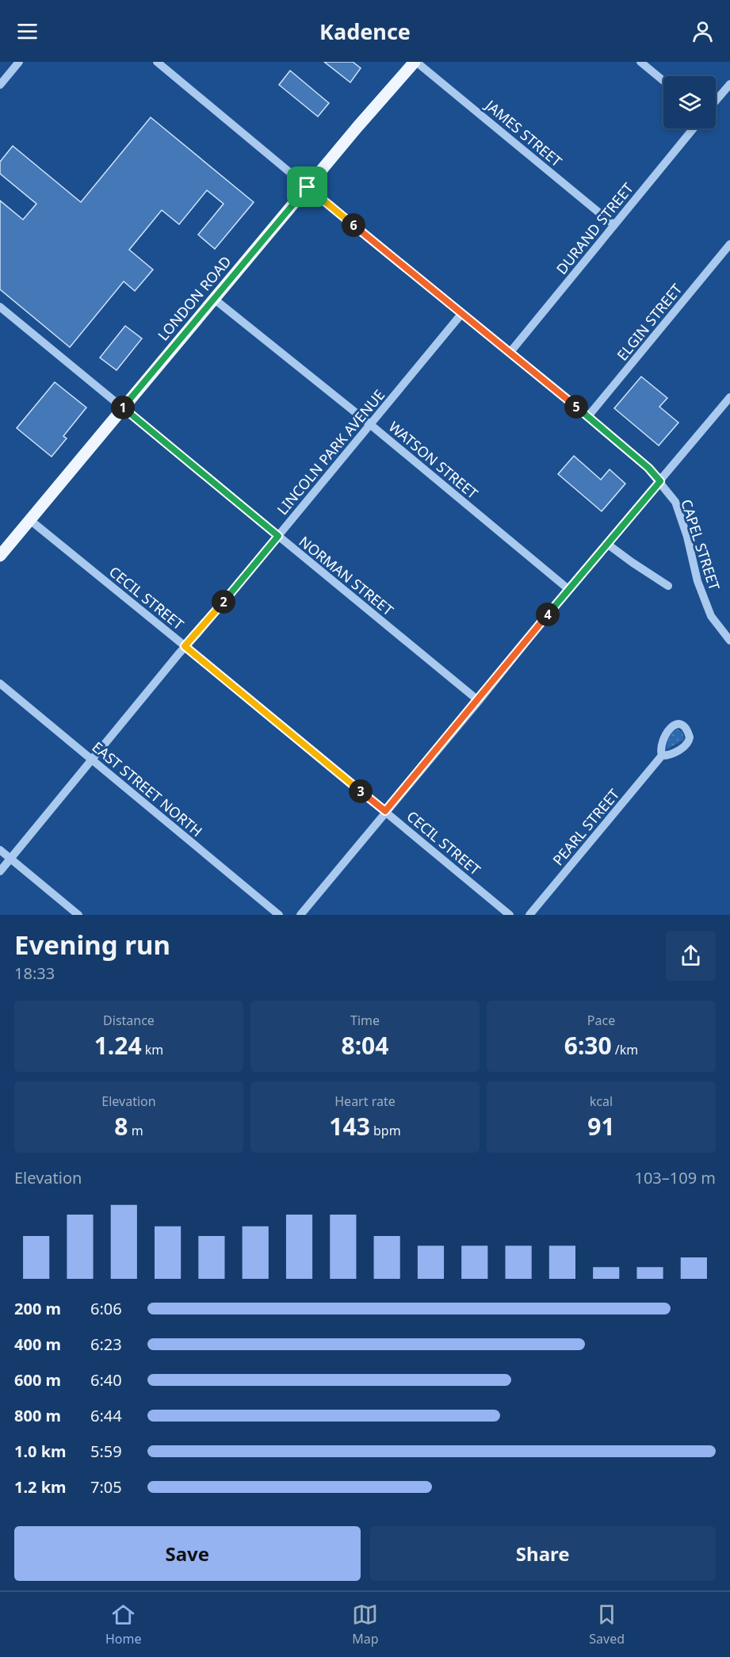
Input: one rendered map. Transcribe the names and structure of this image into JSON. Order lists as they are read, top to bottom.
{
  "streets": {
    "main road": ["LONDON ROAD"],
    "street": [
      "JAMES STREET",
      "DURAND STREET",
      "ELGIN STREET",
      "LINCOLN PARK AVENUE",
      "WATSON STREET",
      "CAPEL STREET",
      "NORMAN STREET",
      "CECIL STREET",
      "EAST STREET NORTH",
      "PEARL STREET"
    ]
  },
  "crossings": [
    ["JAMES STREET", "DURAND STREET"],
    ["JAMES STREET", "LONDON ROAD"],
    ["DURAND STREET", "CAPEL STREET"],
    ["LONDON ROAD", "WATSON STREET"],
    ["LONDON ROAD", "CAPEL STREET"],
    ["LONDON ROAD", "NORMAN STREET"],
    ["LONDON ROAD", "CECIL STREET"],
    ["ELGIN STREET", "CAPEL STREET"],
    ["LINCOLN PARK AVENUE", "WATSON STREET"],
    ["LINCOLN PARK AVENUE", "CAPEL STREET"],
    ["LINCOLN PARK AVENUE", "NORMAN STREET"],
    ["LINCOLN PARK AVENUE", "CECIL STREET"],
    ["LINCOLN PARK AVENUE", "EAST STREET NORTH"]
  ],
  "page": {
    "header": "Kadence",
    "pins": [
      "6",
      "5",
      "1",
      "2",
      "4",
      "3"
    ],
    "heading": ["Evening run", "18:33"],
    "stats": [
      ["Distance", "1.24 km"],
      ["Time", "8:04"],
      ["Pace", "6:30 /km"],
      ["Elevation", "8 m"],
      ["Heart rate", "143 bpm"],
      ["kcal", "91"]
    ],
    "chart": ["Elevation", "103–109 m"],
    "list": [
      {
        "name": "200 m",
        "note": "6:06"
      },
      {
        "name": "400 m",
        "note": "6:23"
      },
      {
        "name": "600 m",
        "note": "6:40"
      },
      {
        "name": "800 m",
        "note": "6:44"
      },
      {
        "name": "1.0 km",
        "note": "5:59"
      },
      {
        "name": "1.2 km",
        "note": "7:05"
      }
    ],
    "buttons": ["Save", "Share"],
    "tabs": ["Home", "Map", "Saved"]
  }
}
